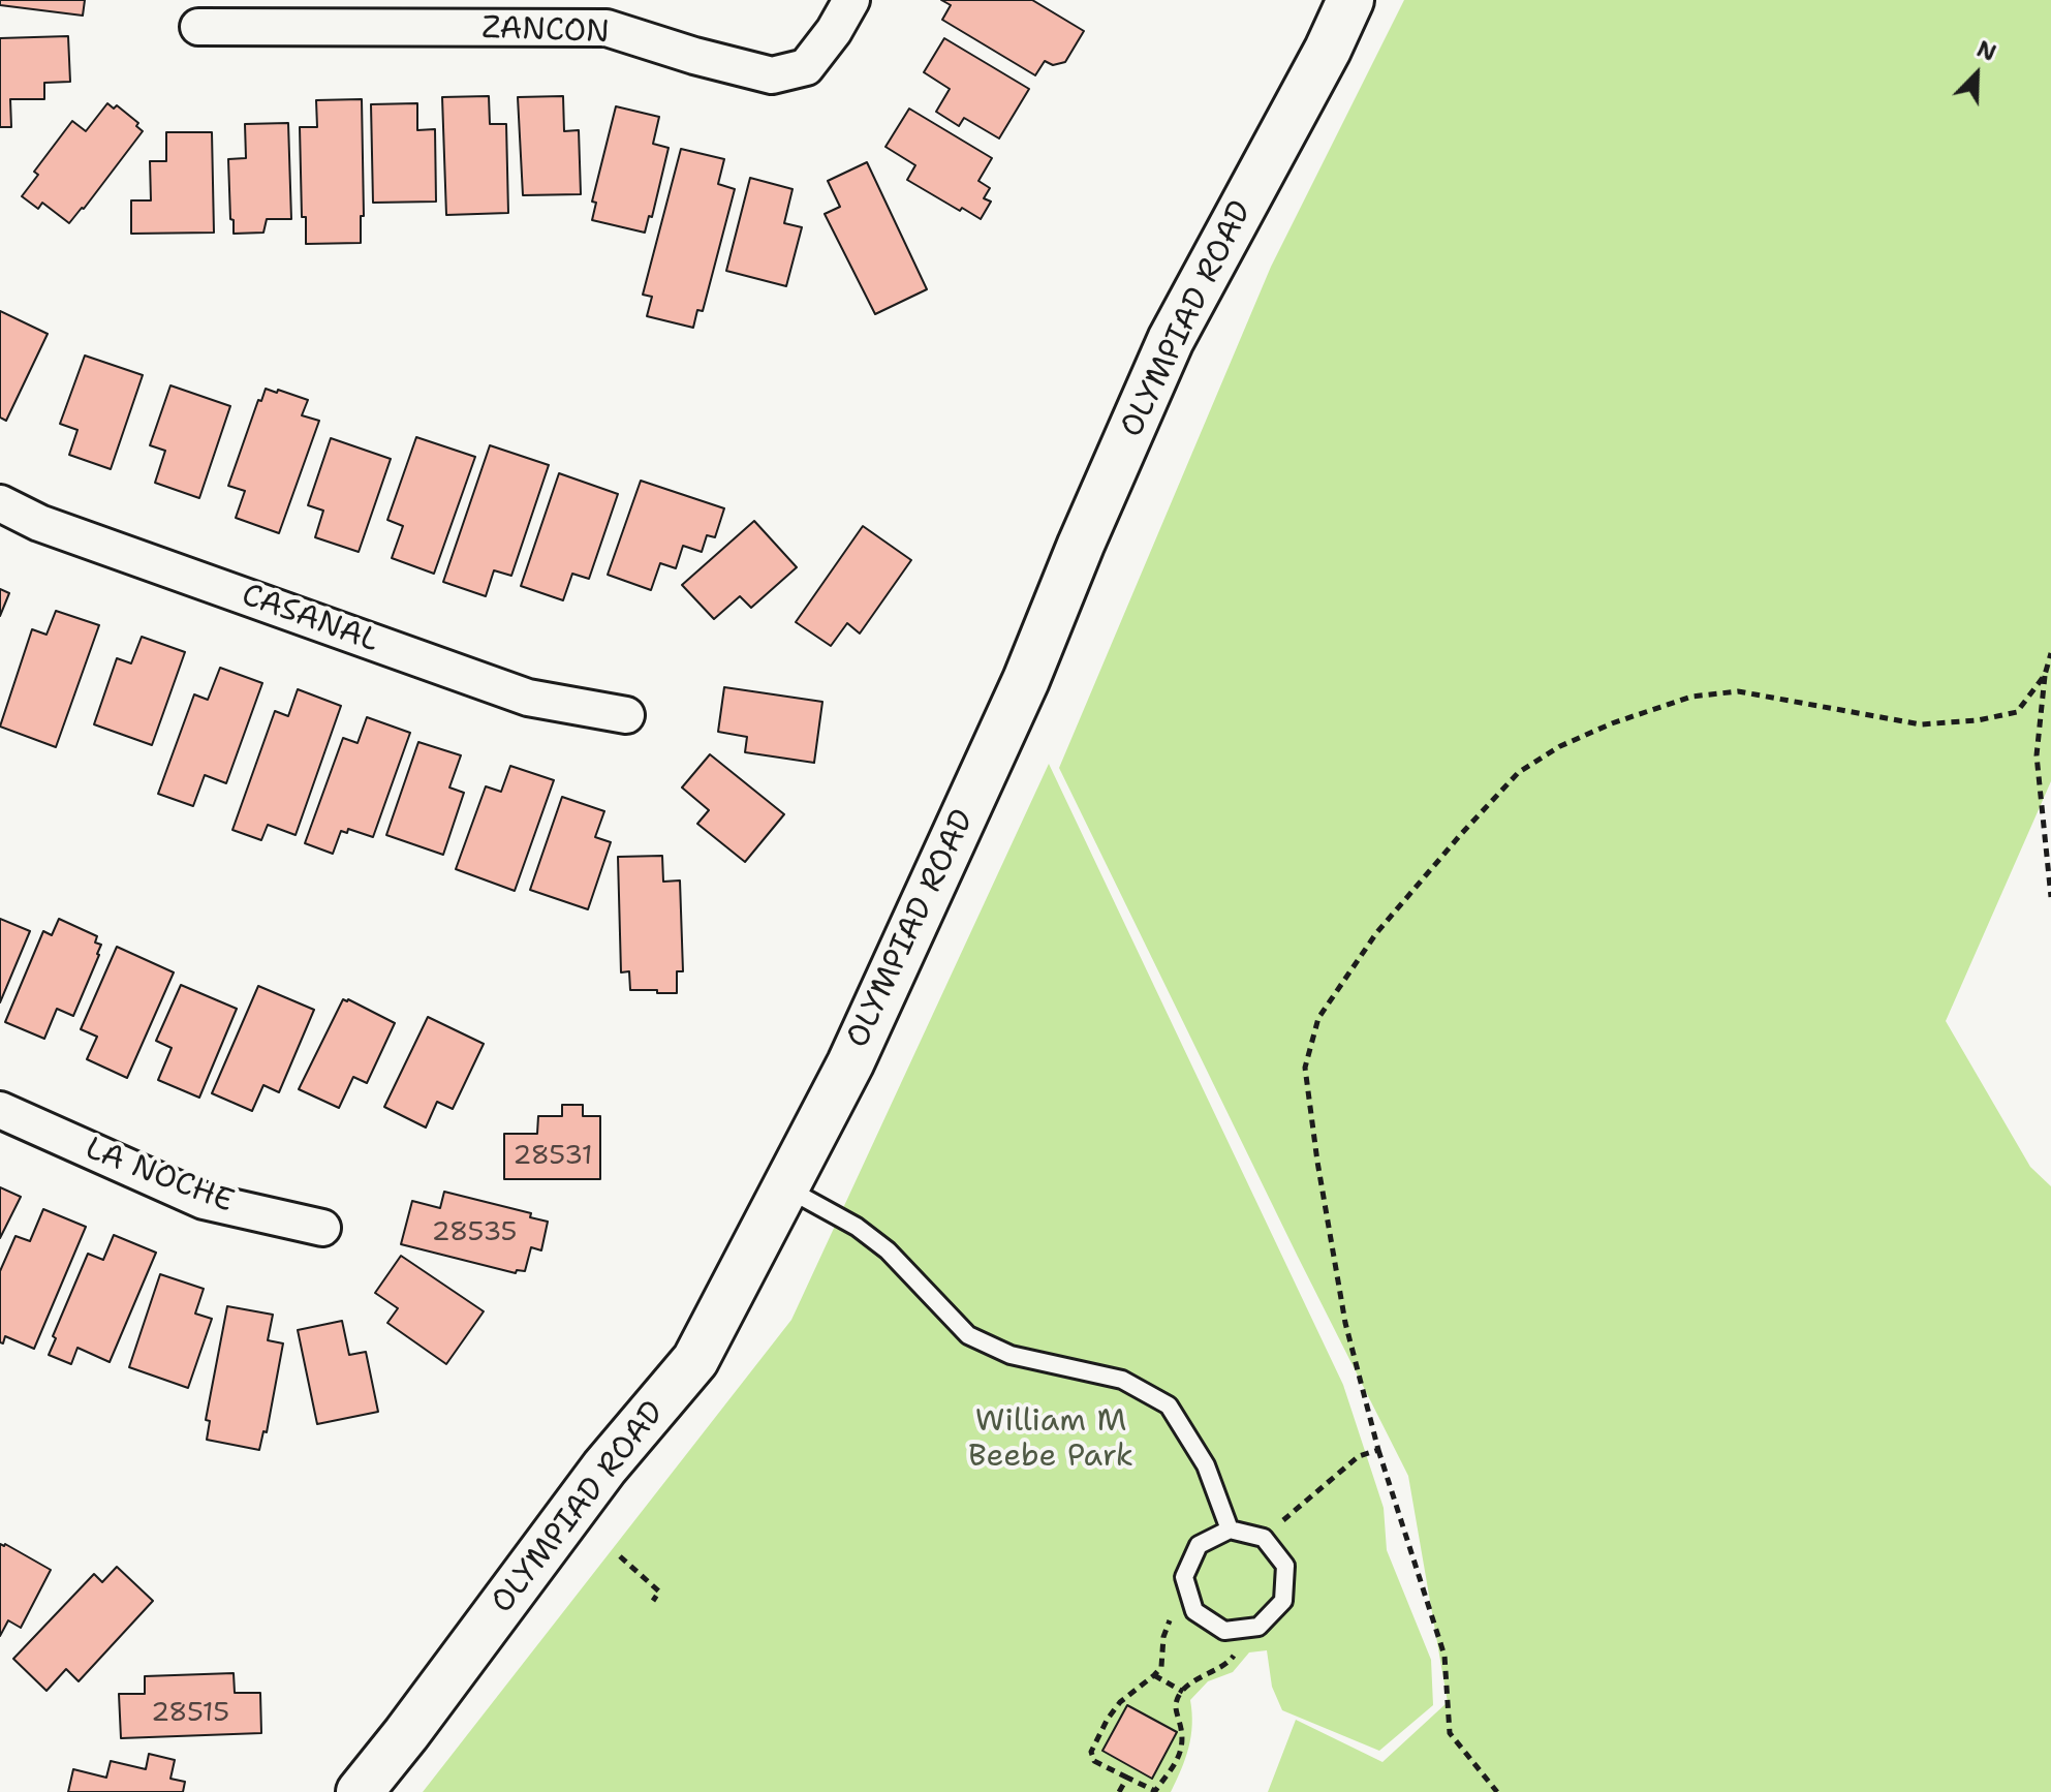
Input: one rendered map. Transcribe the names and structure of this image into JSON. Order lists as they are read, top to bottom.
{
  "streets": {
    "main road": ["OLYMPIAD ROAD"],
    "street": ["ZANCON", "CASANAL", "LA NOCHE"]
  },
  "parks": ["William M Beebe Park"],
  "house_numbers": ["28531", "28535", "28515"],
  "north": "top right"
}
